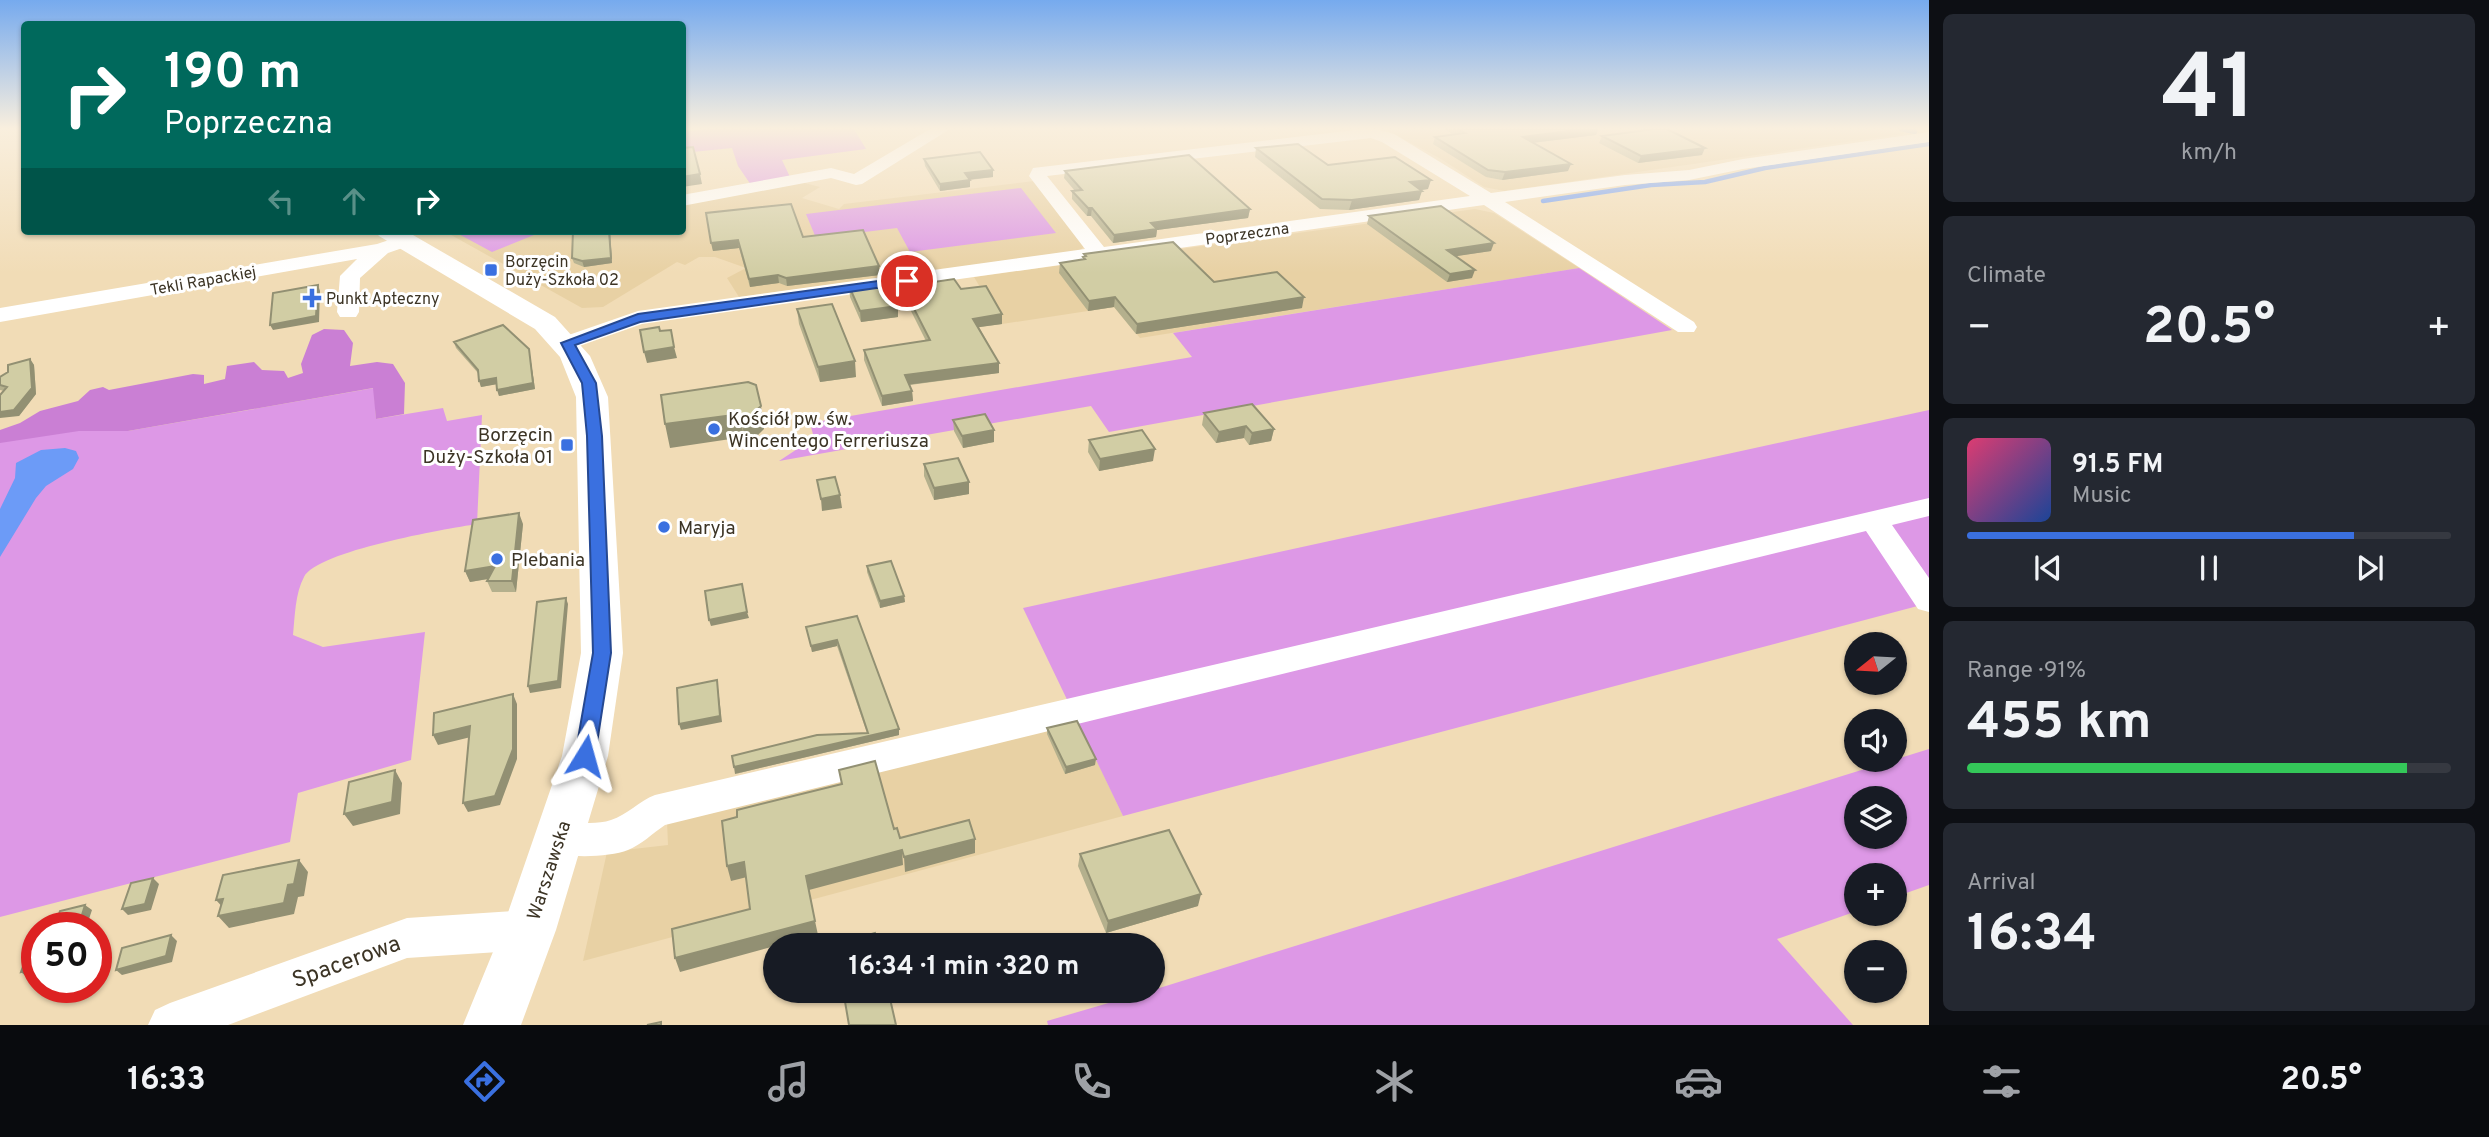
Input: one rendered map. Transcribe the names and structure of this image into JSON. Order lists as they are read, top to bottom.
{
  "streets": {
    "main road": ["Warszawska"],
    "street": ["Poprzeczna", "Tekli Rapackiej", "Spacerowa"]
  },
  "crossings": [
    ["Poprzeczna", "Warszawska"],
    ["Tekli Rapackiej", "Warszawska"],
    ["Warszawska", "Spacerowa"]
  ],
  "places": {
    "transit": ["Borzęcin Duży-Szkoła 02", "Borzęcin Duży-Szkoła 01"],
    "health": ["Punkt Apteczny"],
    "other": ["Kościół pw. św. Wincentego Ferreriusza", "Maryja", "Plebania"]
  },
  "north": "left",
  "page": {
    "tile": [
      ["41", "km/h"],
      "Climate",
      ["Range · 91%", "455 km"],
      ["Arrival", "16:34"]
    ],
    "turn": ["190 m", "Poprzeczna"],
    "heat": ["−", "20.5°", "+"],
    "song": ["91.5 FM", "Music"],
    "map_buttons": ["+", "−"],
    "limit": "50",
    "trip": "16:34 · 1 min · 320 m",
    "tabs": ["16:33", "20.5°"]
  }
}
